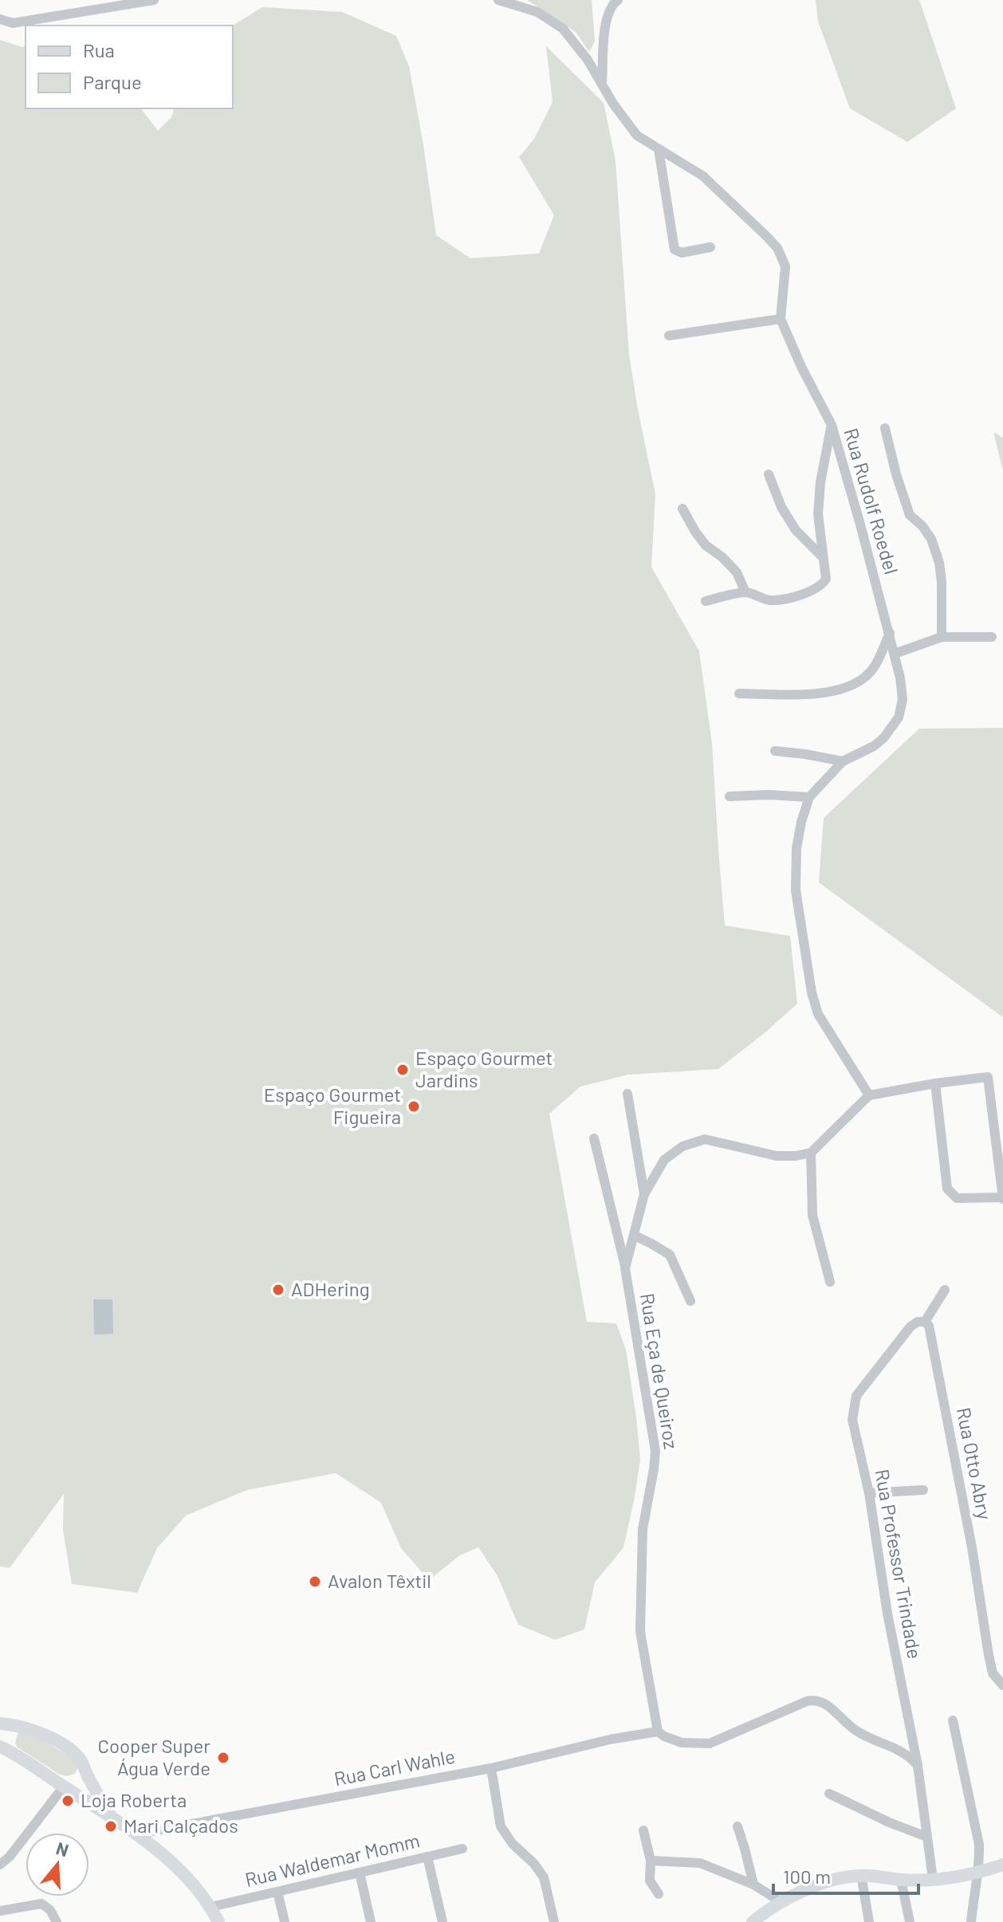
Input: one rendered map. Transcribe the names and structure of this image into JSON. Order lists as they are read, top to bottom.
{
  "streets": {
    "street": [
      "Rua Rudolf Roedel",
      "Rua Eça de Queiroz",
      "Rua Otto Abry",
      "Rua Professor Trindade",
      "Rua Carl Wahle",
      "Rua Waldemar Momm"
    ]
  },
  "crossings": [
    ["Rua Eça de Queiroz", "Rua Carl Wahle"],
    ["Rua Otto Abry", "Rua Professor Trindade"]
  ],
  "places": [
    "Espaço Gourmet Jardins",
    "Espaço Gourmet Figueira",
    "ADHering",
    "Avalon Têxtil",
    "Cooper Super Água Verde",
    "Loja Roberta",
    "Mari Calçados"
  ],
  "legend": ["Rua", "Parque"],
  "scale_bar": "100 m",
  "north": "top"
}
